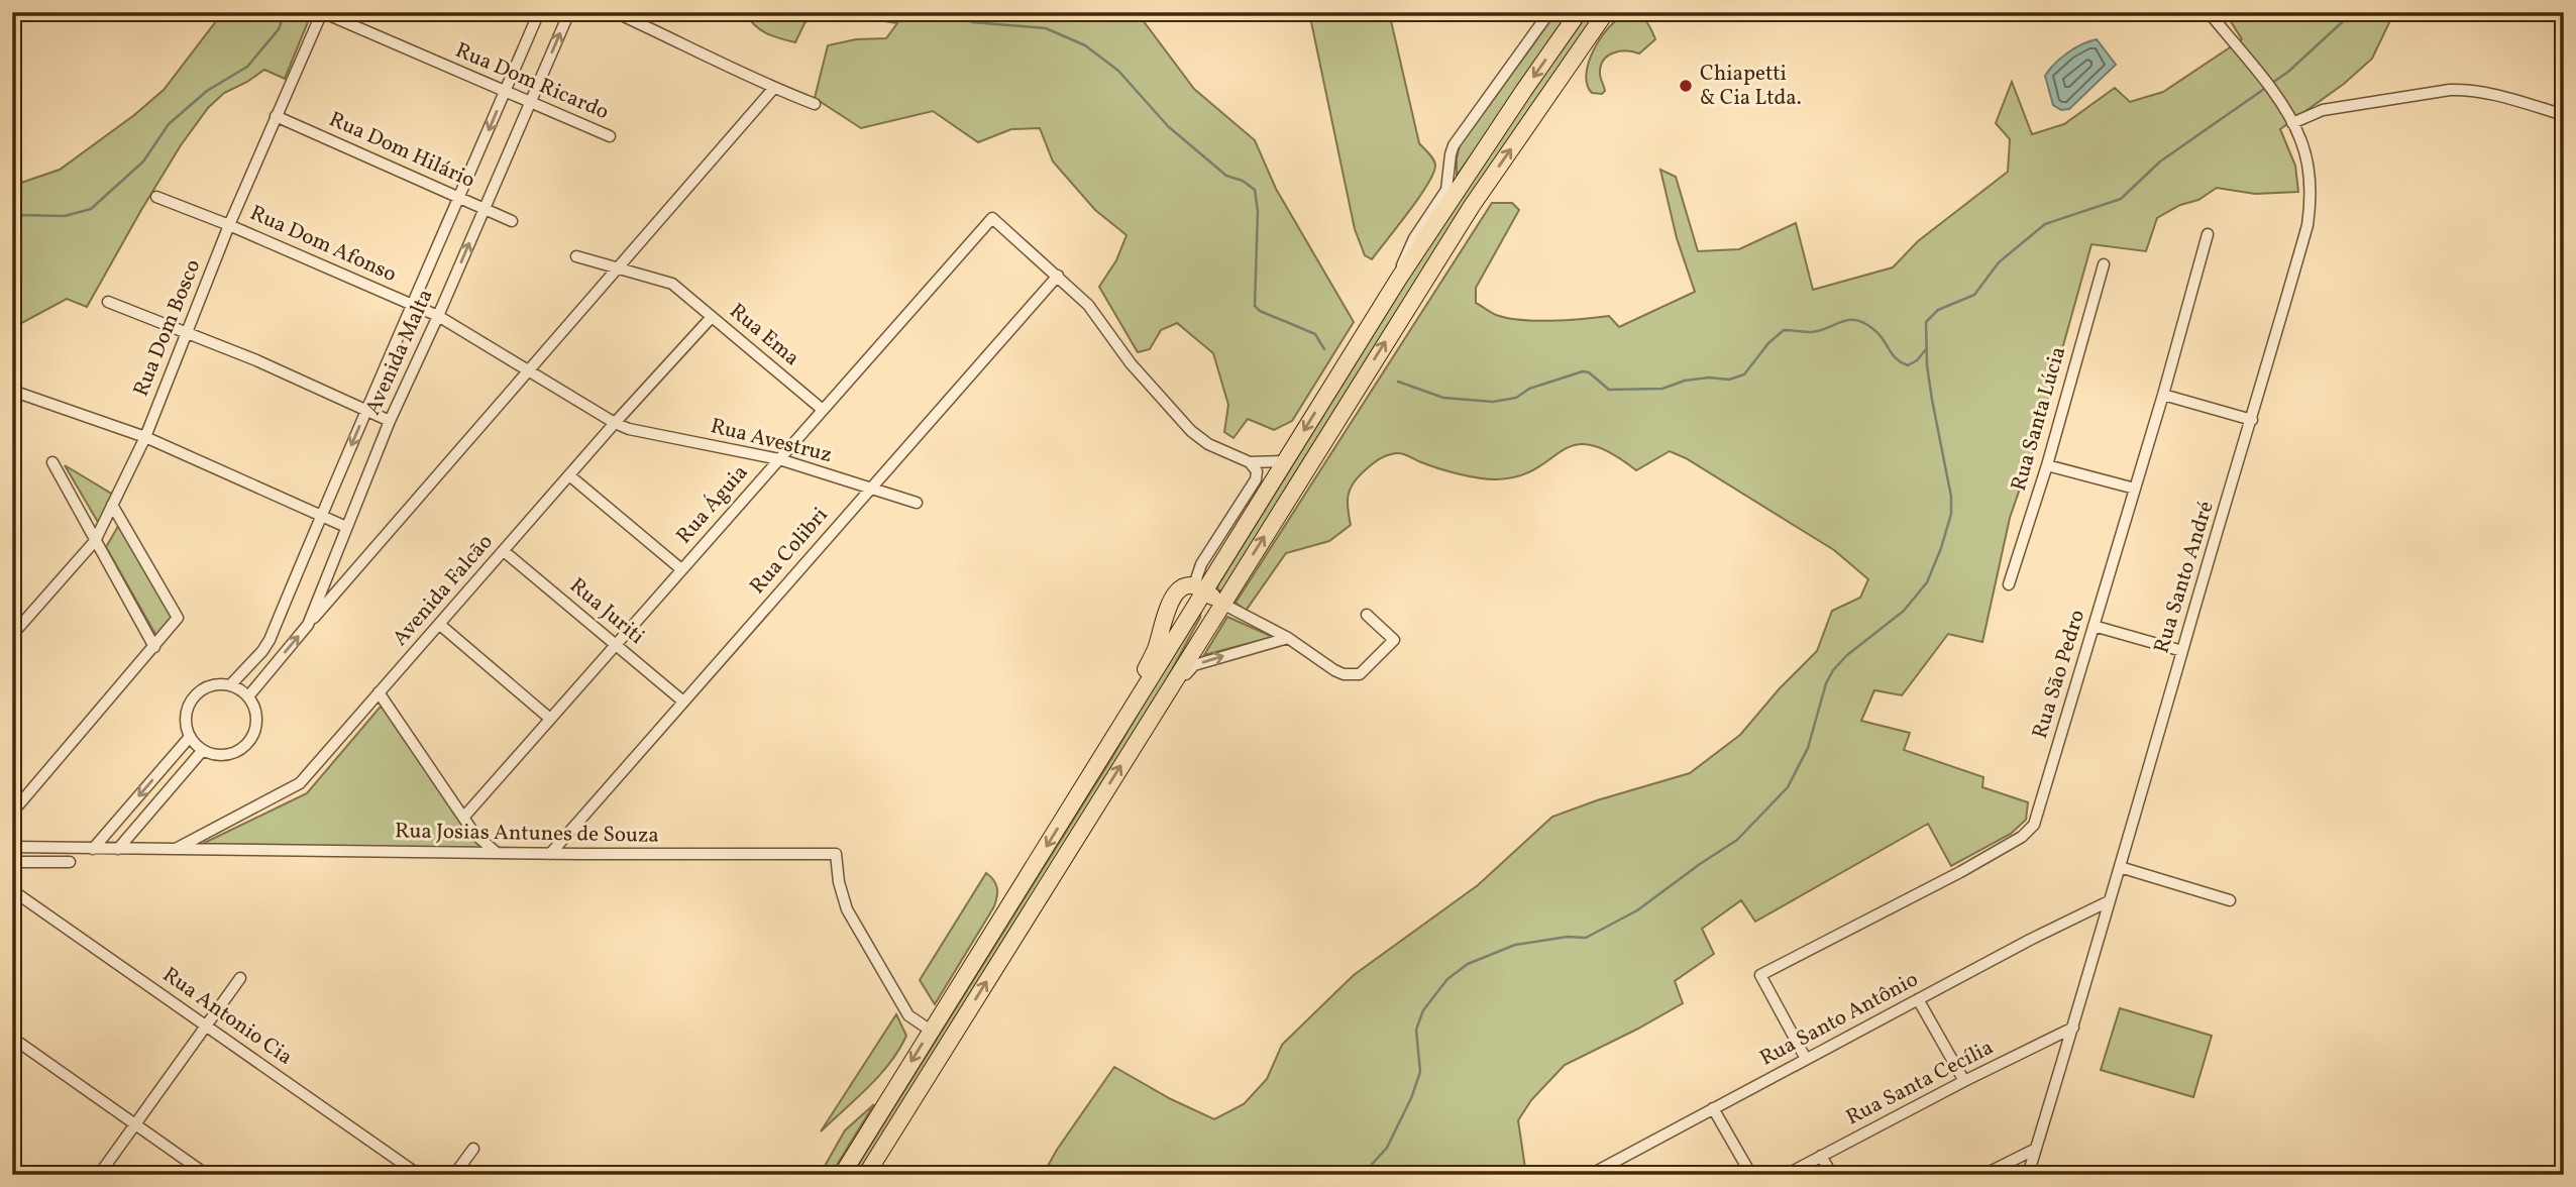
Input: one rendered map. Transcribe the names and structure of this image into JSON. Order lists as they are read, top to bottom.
{
  "streets": {
    "street": [
      "Rua Dom Ricardo",
      "Rua Dom Hilário",
      "Rua Dom Afonso",
      "Rua Dom Bosco",
      "Rua Ema",
      "Avenida Malta",
      "Rua Santa Lúcia",
      "Rua Avestruz",
      "Rua Águia",
      "Rua Colibri",
      "Rua Santo André",
      "Avenida Falcão",
      "Rua Juriti",
      "Rua São Pedro",
      "Rua Josias Antunes de Souza",
      "Rua Antonio Cia",
      "Rua Santo Antônio",
      "Rua Santa Cecília"
    ]
  },
  "crossings": [
    ["Rua Dom Ricardo", "Rua Dom Bosco"],
    ["Rua Dom Ricardo", "Avenida Malta"],
    ["Rua Dom Hilário", "Rua Dom Bosco"],
    ["Rua Dom Hilário", "Avenida Malta"],
    ["Rua Dom Afonso", "Rua Dom Bosco"],
    ["Rua Dom Afonso", "Avenida Malta"],
    ["Rua Dom Afonso", "Rua Avestruz"],
    ["Rua Dom Afonso", "Avenida Falcão"],
    ["Rua Ema", "Rua Águia"],
    ["Rua Ema", "Avenida Falcão"],
    ["Rua Avestruz", "Rua Águia"],
    ["Rua Avestruz", "Rua Colibri"],
    ["Rua Avestruz", "Avenida Falcão"],
    ["Rua Águia", "Rua Colibri"],
    ["Rua Águia", "Rua Juriti"],
    ["Rua Colibri", "Rua Juriti"],
    ["Rua Colibri", "Rua Josias Antunes de Souza"],
    ["Rua Santo André", "Rua Santo Antônio"],
    ["Rua Santo André", "Rua Santa Cecília"],
    ["Avenida Falcão", "Rua Juriti"],
    ["Avenida Falcão", "Rua Josias Antunes de Souza"],
    ["Rua São Pedro", "Rua Santo Antônio"]
  ],
  "places": ["Chiapetti & Cia Ltda."]
}
